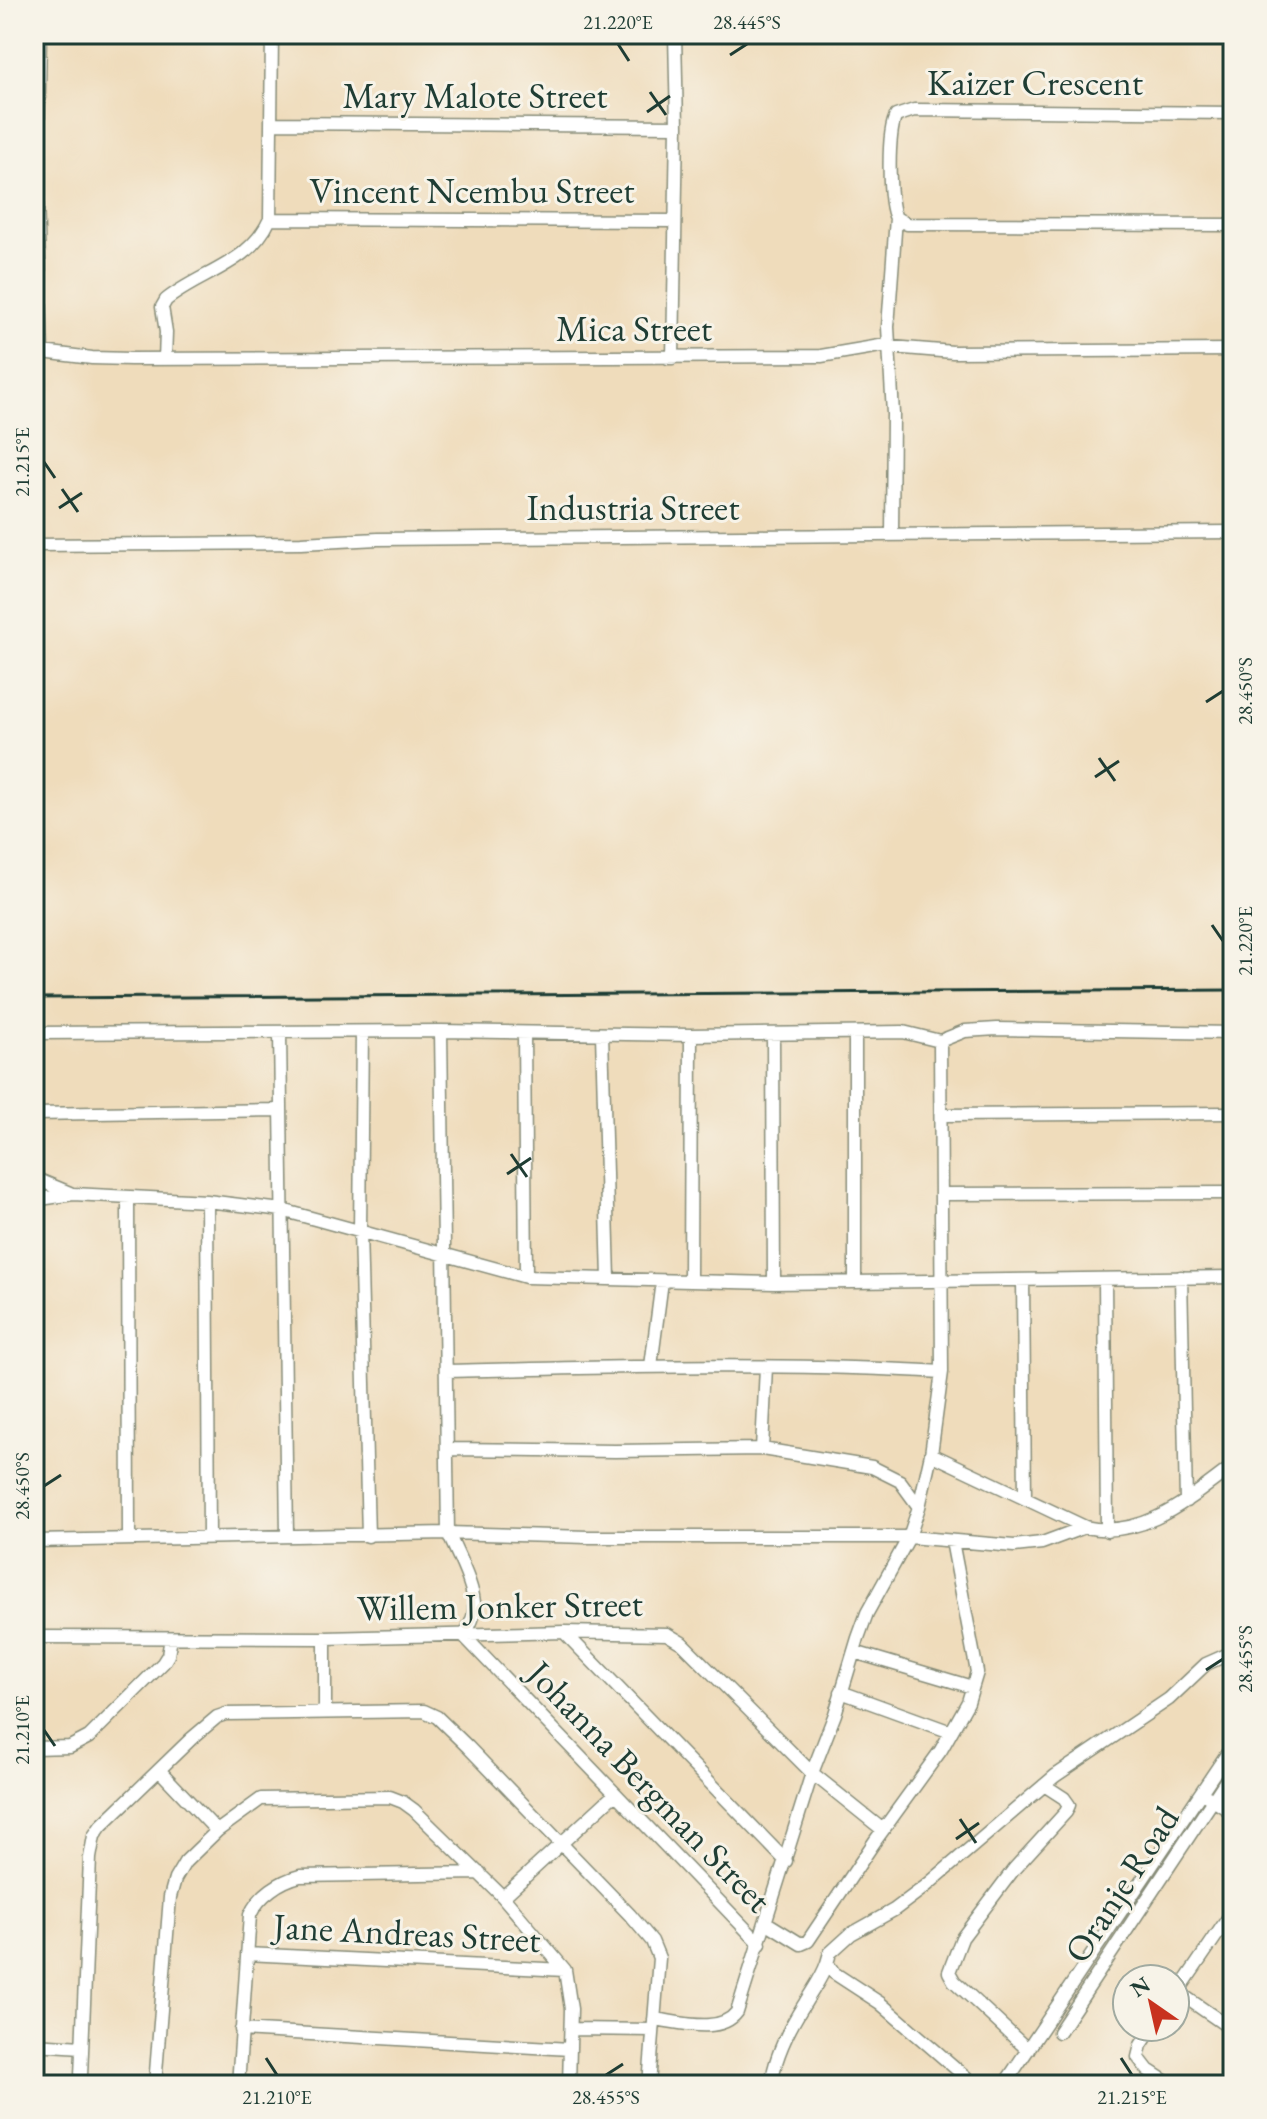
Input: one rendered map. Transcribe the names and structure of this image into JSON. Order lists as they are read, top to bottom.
{
  "streets": {
    "street": [
      "Kaizer Crescent",
      "Mary Malote Street",
      "Vincent Ncembu Street",
      "Mica Street",
      "Industria Street",
      "Willem Jonker Street",
      "Johanna Bergman Street",
      "Oranje Road",
      "Jane Andreas Street"
    ]
  },
  "crossings": [
    ["Willem Jonker Street", "Johanna Bergman Street"]
  ],
  "north": "top left",
  "coordinates": [
    "21.220°E",
    "28.445°S",
    "21.215°E",
    "28.450°S",
    "28.455°S",
    "21.210°E"
  ]
}
